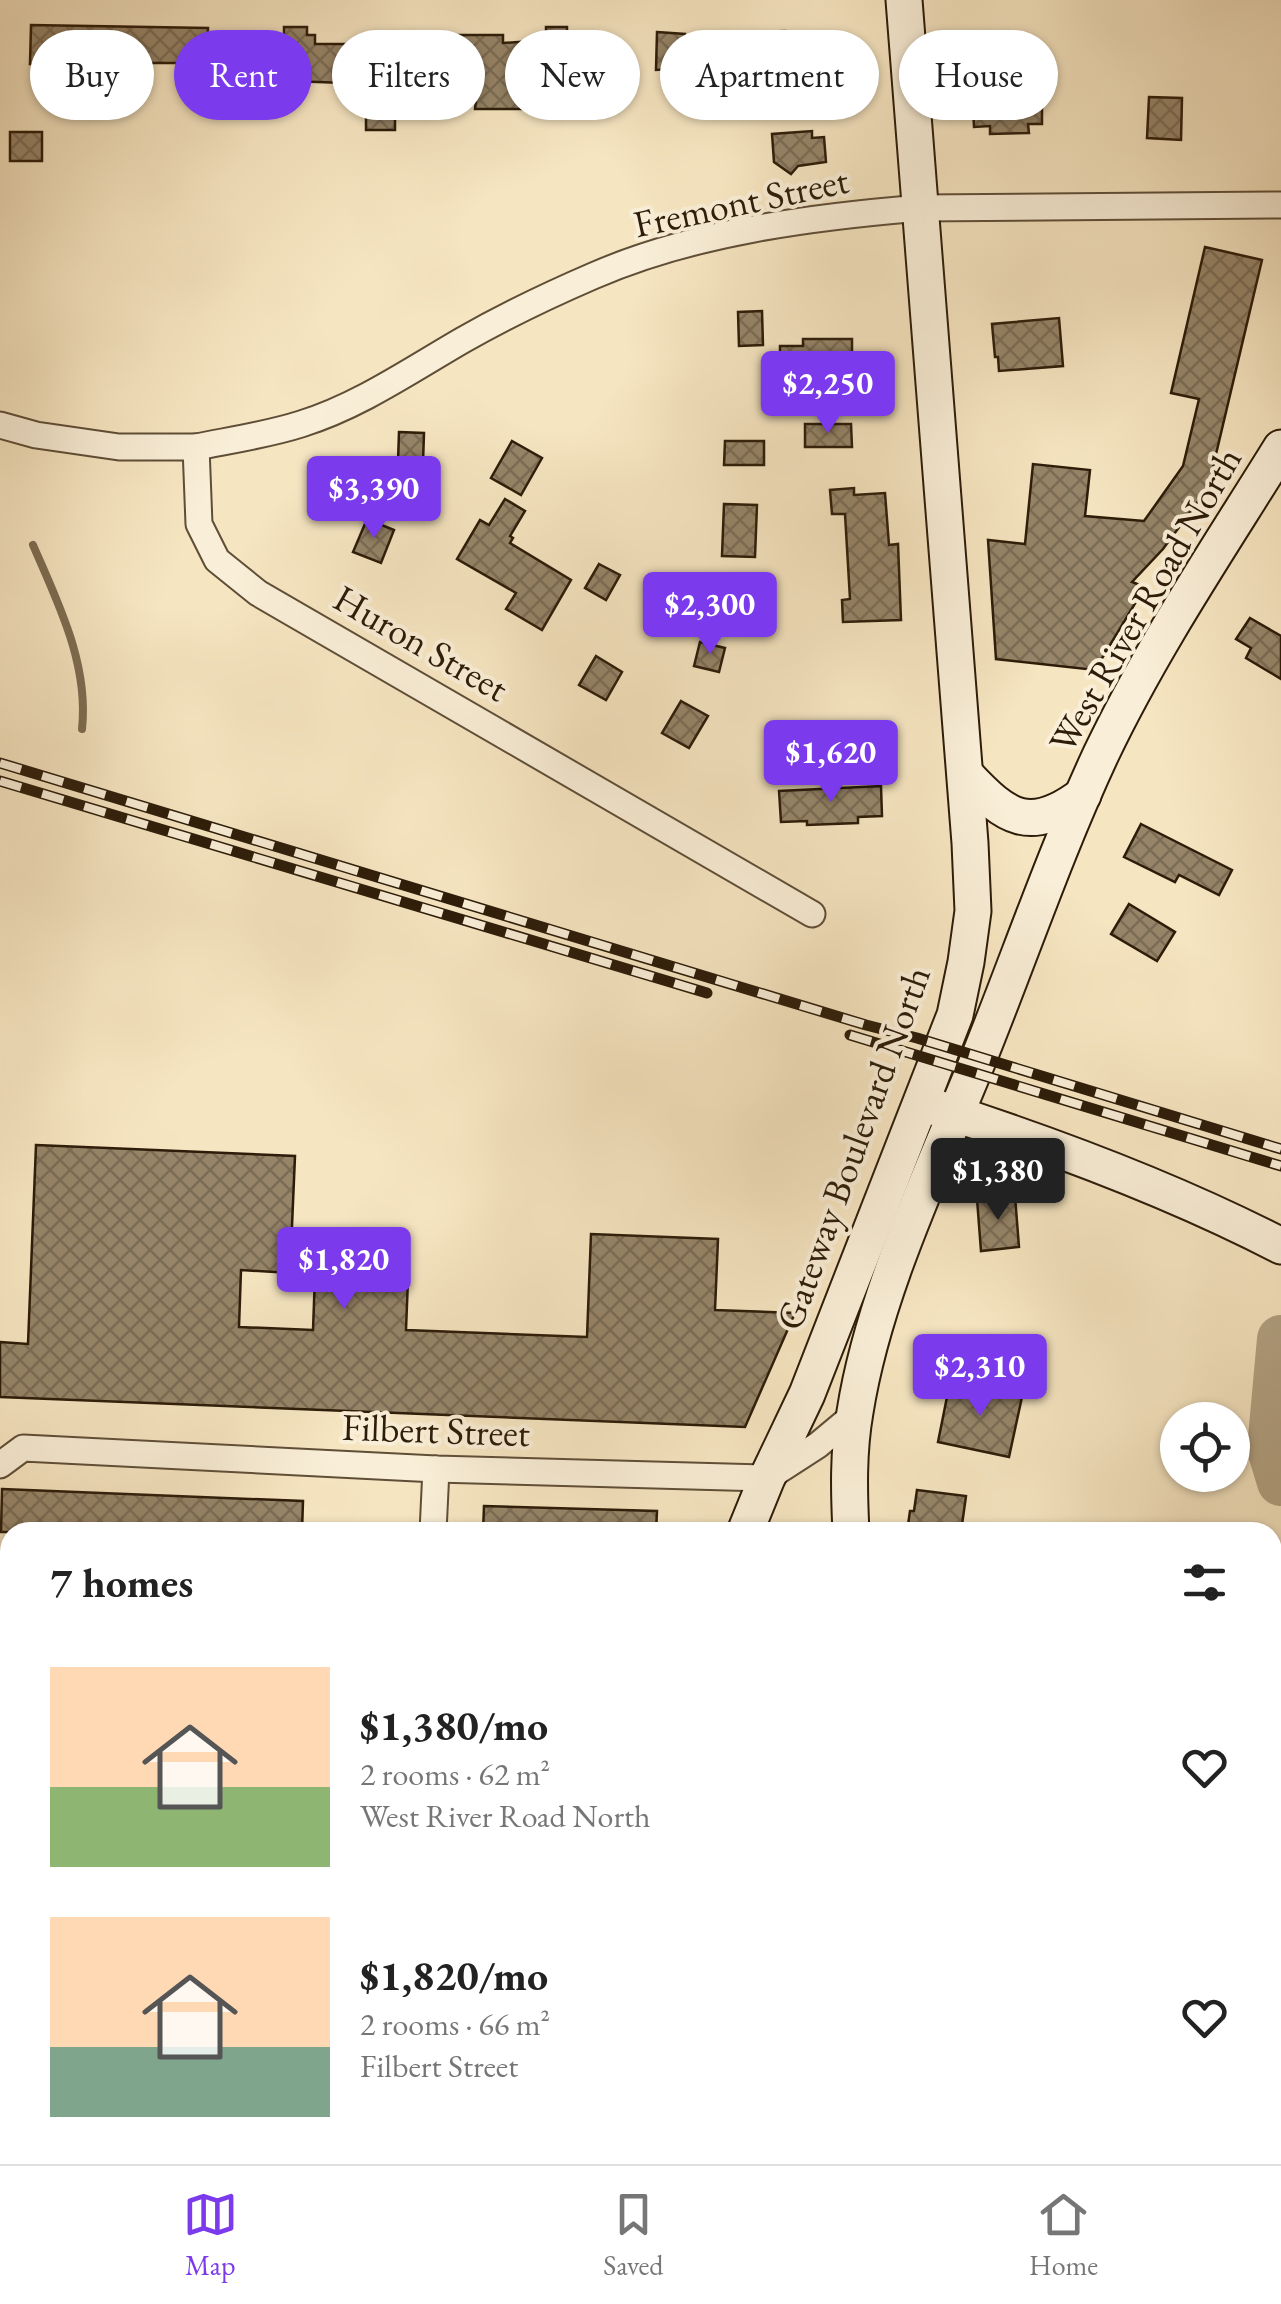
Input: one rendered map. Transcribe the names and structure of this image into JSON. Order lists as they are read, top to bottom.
{
  "streets": {
    "main road": ["West River Road North", "Gateway Boulevard North"],
    "street": ["Fremont Street", "Huron Street", "Filbert Street"]
  },
  "crossings": [
    ["Fremont Street", "Huron Street"],
    ["Fremont Street", "Gateway Boulevard North"],
    ["Gateway Boulevard North", "Filbert Street"]
  ],
  "page": {
    "chip": [
      "Buy",
      "Rent",
      "Filters",
      "New",
      "Apartment",
      "House"
    ],
    "price": [
      "$2,250",
      "$3,390",
      "$2,300",
      "$1,620",
      "$1,380",
      "$1,820",
      "$2,310"
    ],
    "heading": "7 homes",
    "list": [
      {
        "name": "$1,380/mo",
        "note": "2 rooms · 62 m² · West River Road North"
      },
      {
        "name": "$1,820/mo",
        "note": "2 rooms · 66 m² · Filbert Street"
      }
    ],
    "tabs": ["Map", "Saved", "Home"]
  }
}
